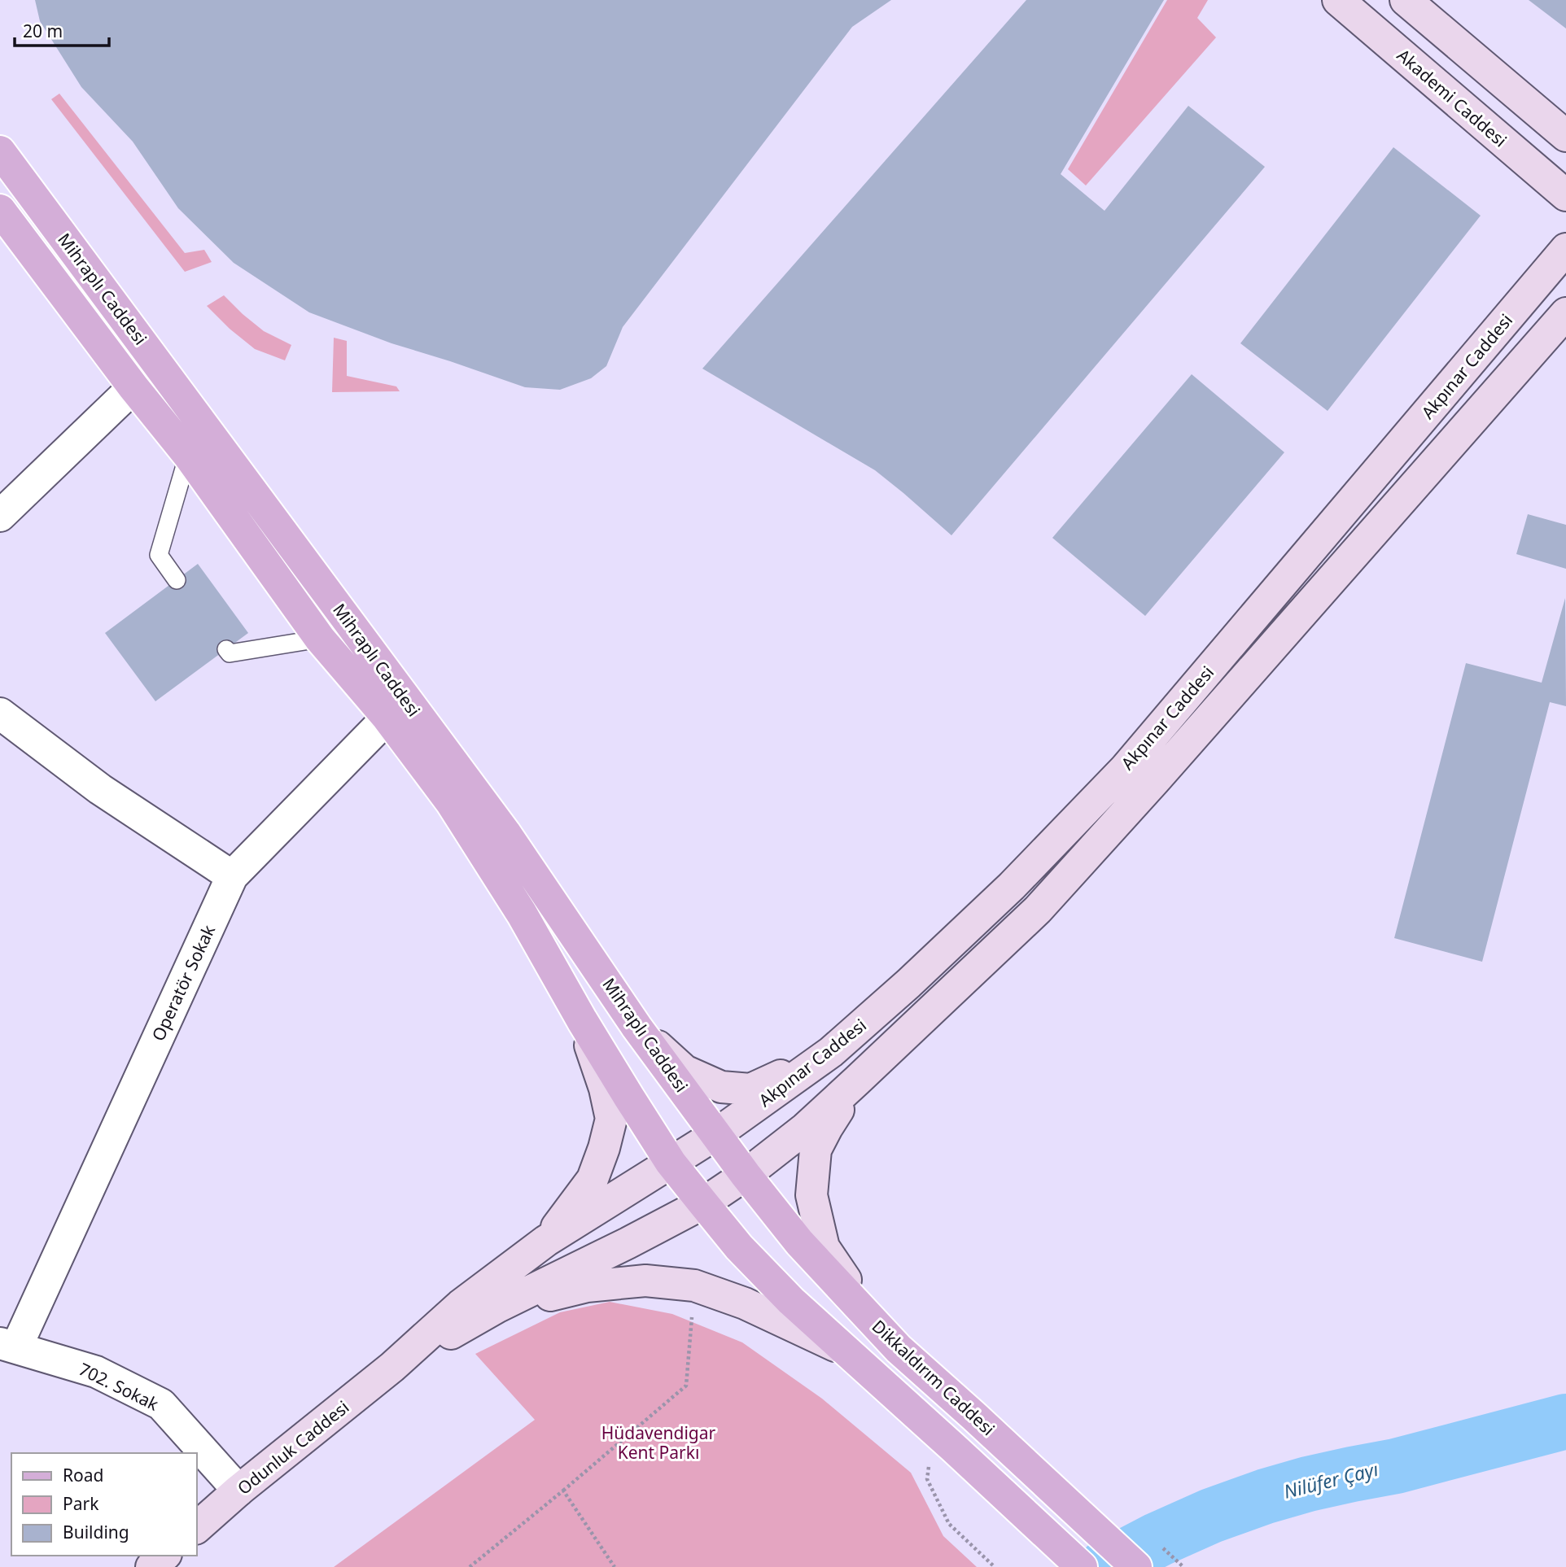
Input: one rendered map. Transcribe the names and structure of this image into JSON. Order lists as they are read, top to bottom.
{
  "streets": {
    "main road": [
      "Akademi Caddesi",
      "Mihraplı Caddesi",
      "Akpınar Caddesi",
      "Dikkaldırım Caddesi",
      "Odunluk Caddesi"
    ],
    "street": ["Operatör Sokak", "702. Sokak"]
  },
  "crossings": [
    ["Mihraplı Caddesi", "Akpınar Caddesi"],
    ["Mihraplı Caddesi", "Operatör Sokak"],
    ["Mihraplı Caddesi", "Dikkaldırım Caddesi"],
    ["Akpınar Caddesi", "Dikkaldırım Caddesi"],
    ["Operatör Sokak", "702. Sokak"],
    ["702. Sokak", "Odunluk Caddesi"]
  ],
  "water": ["Nilüfer Çayı"],
  "parks": ["Hüdavendigar Kent Parkı"],
  "legend": ["Road", "Park", "Building"],
  "scale_bar": "20 m"
}
